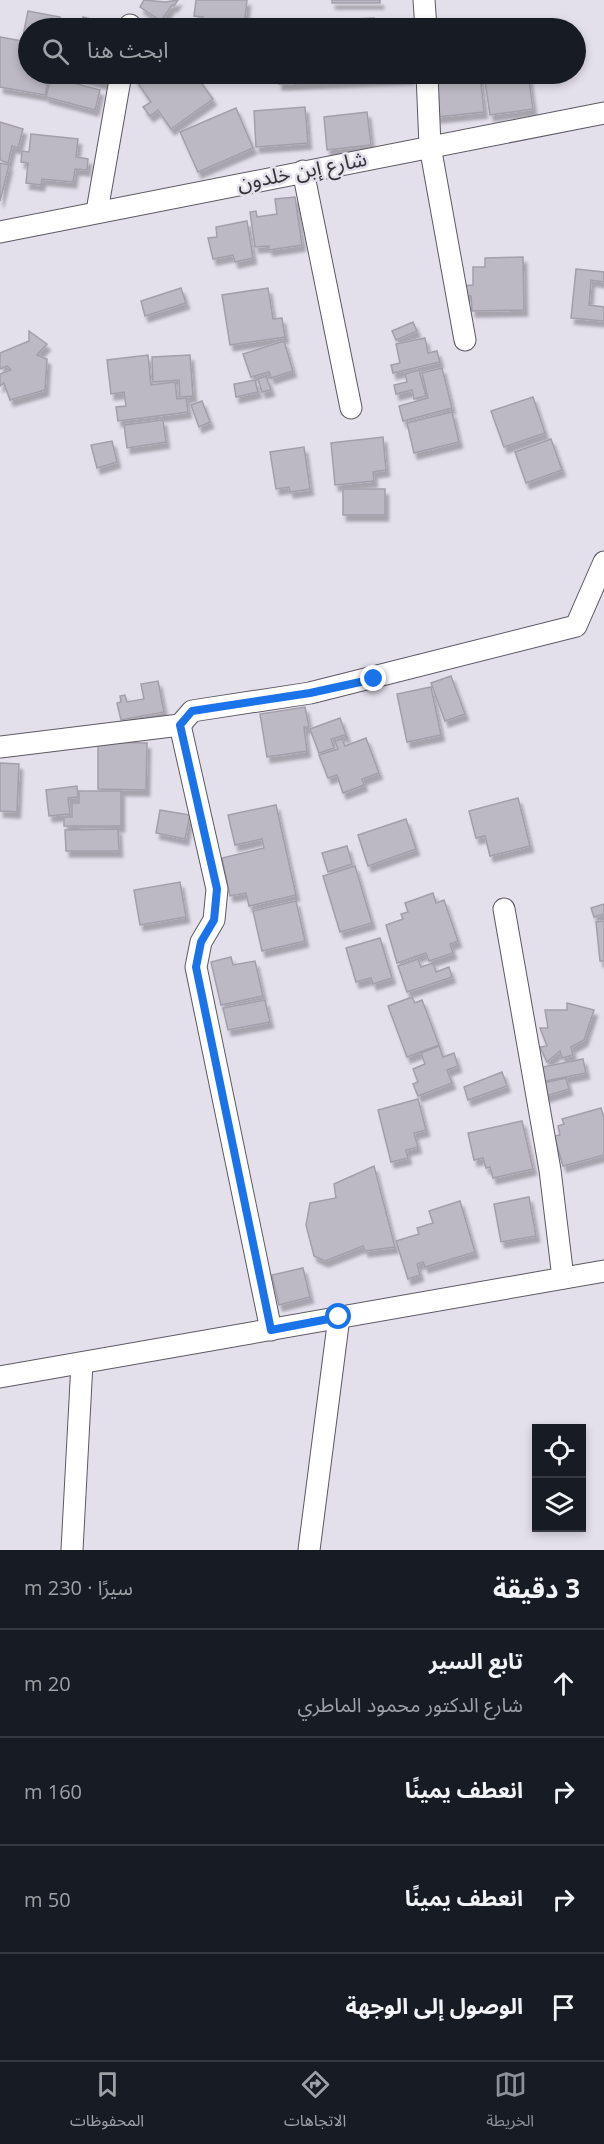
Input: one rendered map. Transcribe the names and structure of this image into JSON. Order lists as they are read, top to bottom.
{
  "streets": {
    "street": ["شارع إبن خلدون"]
  },
  "page": {
    "search": "ابحث هنا",
    "heading": ["3 دقيقة", "سيرًا · 230 m"],
    "list": [
      ["تابع السير", "شارع الدكتور محمود الماطري", "20 m"],
      ["انعطف يمينًا", "160 m"],
      ["انعطف يمينًا", "50 m"],
      "الوصول إلى الوجهة"
    ],
    "nav": ["الخريطة", "الاتجاهات", "المحفوظات"]
  }
}
